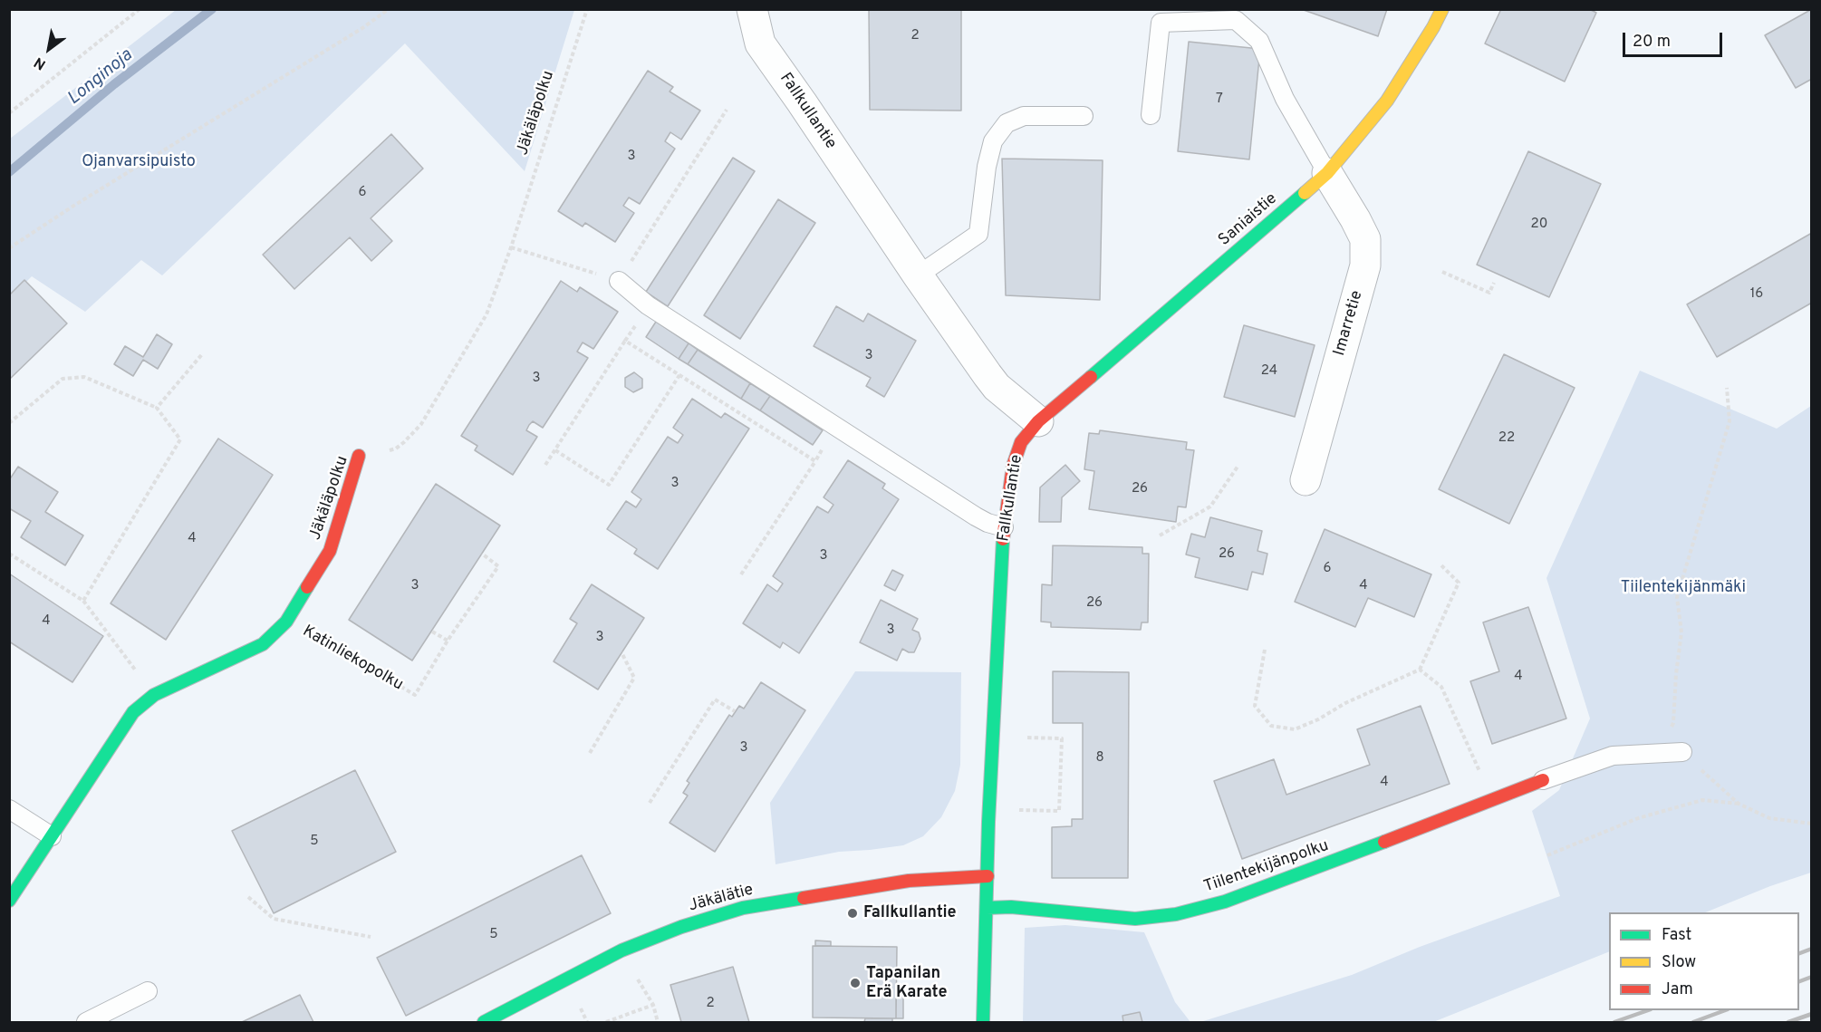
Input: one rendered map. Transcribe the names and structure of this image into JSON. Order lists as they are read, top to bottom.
{
  "streets": {
    "street": [
      "Fallkullantie",
      "Jäkäläpolku",
      "Saniaistie",
      "Imarretie",
      "Tiilentekijänpolku",
      "Jäkälätie"
    ],
    "path": ["Katinliekopolku"]
  },
  "crossings": [
    ["Fallkullantie", "Saniaistie"],
    ["Fallkullantie", "Tiilentekijänpolku"],
    ["Fallkullantie", "Jäkälätie"],
    ["Jäkäläpolku", "Katinliekopolku"],
    ["Saniaistie", "Imarretie"]
  ],
  "water": ["Longinoja"],
  "parks": ["Ojanvarsipuisto", "Tiilentekijänmäki"],
  "places": ["Fallkullantie", "Tapanilan Erä Karate"],
  "house_numbers": [
    "2",
    "7",
    "3",
    "6",
    "20",
    "16",
    "3",
    "24",
    "3",
    "22",
    "3",
    "26",
    "4",
    "26",
    "3",
    "6",
    "3",
    "4",
    "26",
    "4",
    "3",
    "3",
    "4",
    "3",
    "8",
    "4",
    "5",
    "5",
    "2"
  ],
  "legend": ["Fast", "Slow", "Jam"],
  "scale_bar": "20 m",
  "north": "bottom left"
}
